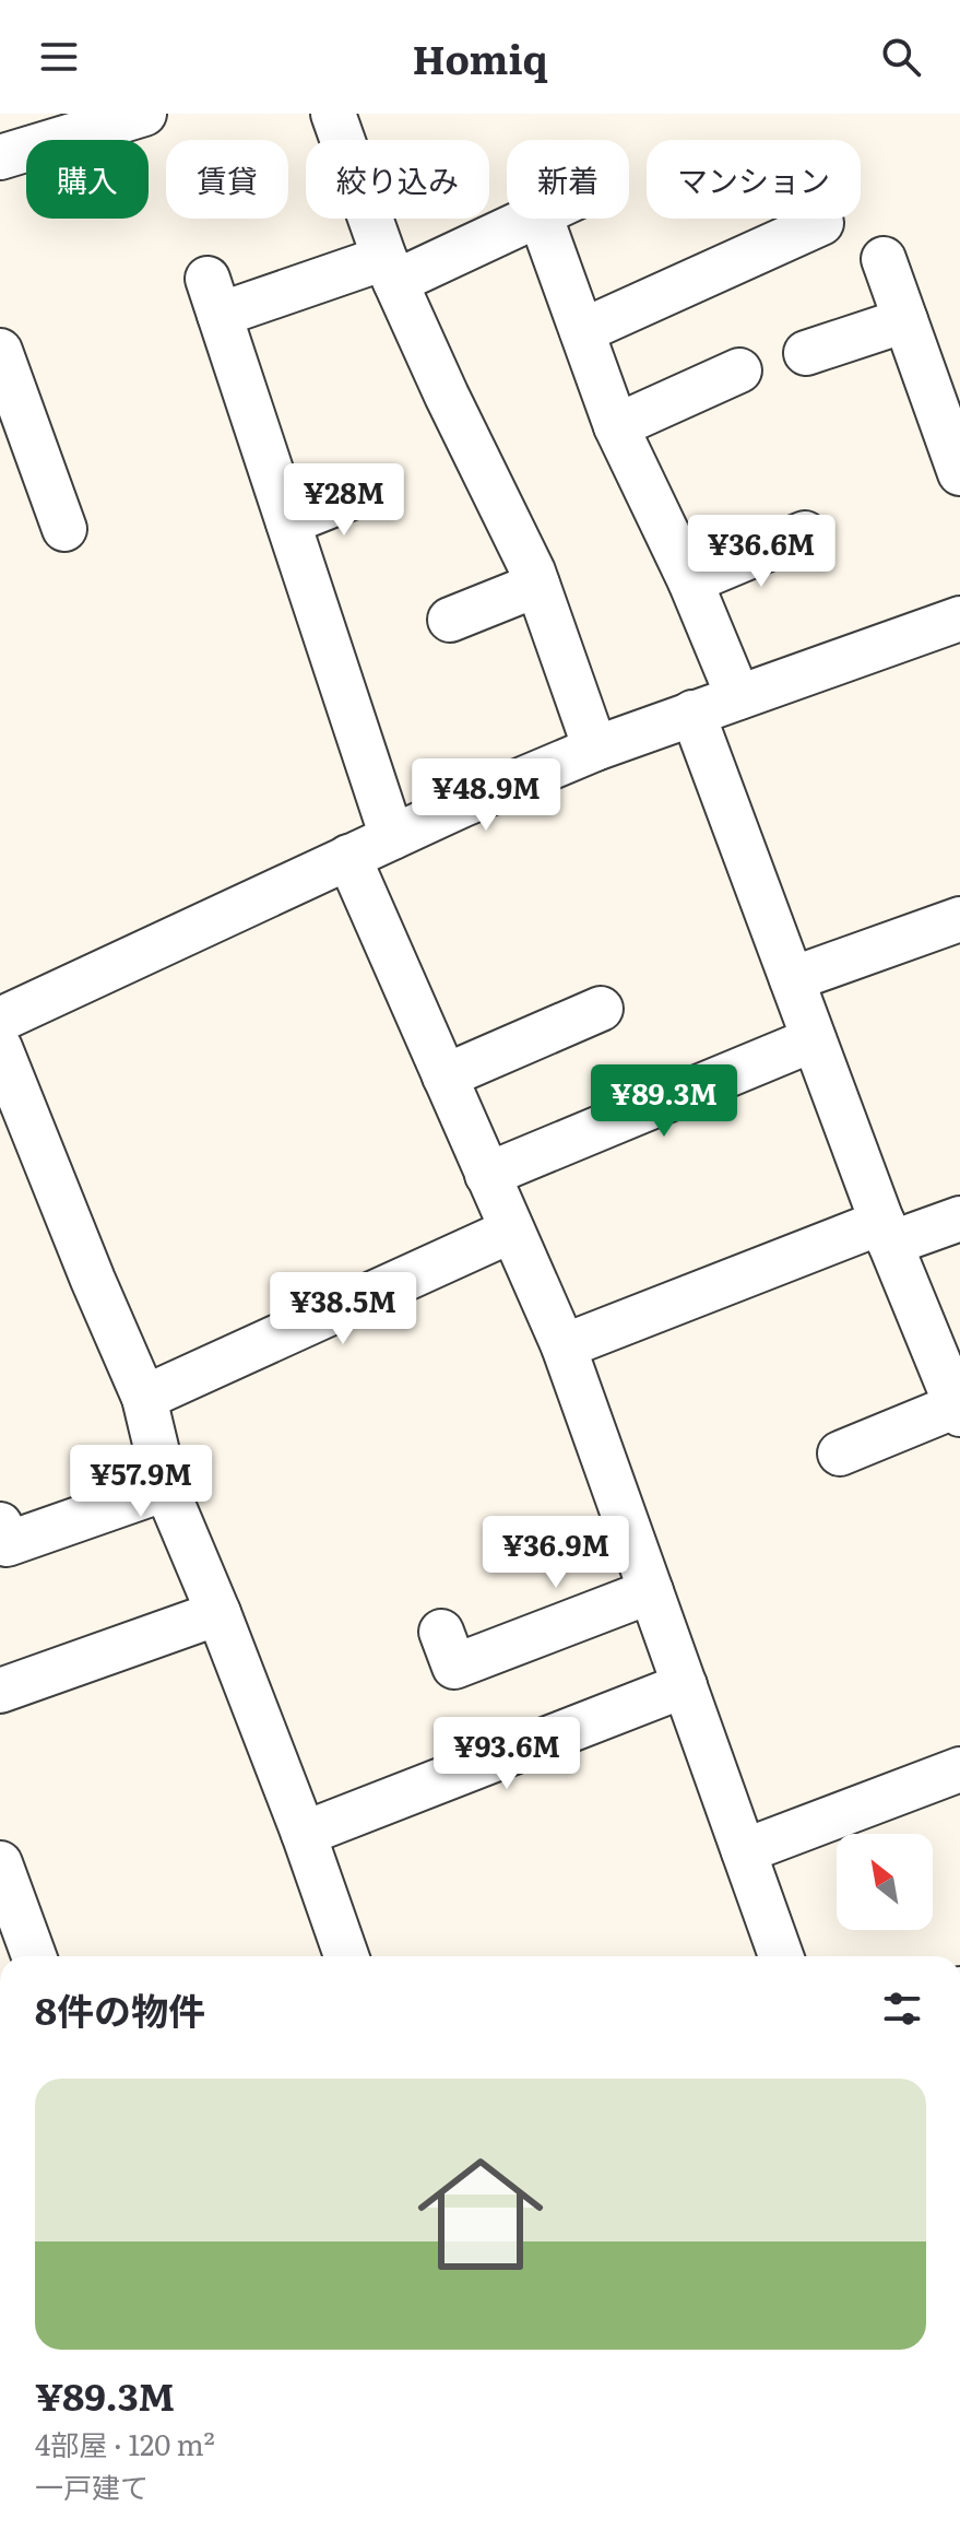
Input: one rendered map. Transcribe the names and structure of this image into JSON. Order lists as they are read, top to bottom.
{
  "north": "top left",
  "page": {
    "header": "Homiq",
    "chip": [
      "購入",
      "賃貸",
      "絞り込み",
      "新着",
      "マンション"
    ],
    "price": [
      "¥28M",
      "¥36.6M",
      "¥48.9M",
      "¥89.3M",
      "¥38.5M",
      "¥57.9M",
      "¥36.9M",
      "¥93.6M"
    ],
    "heading": "8件の物件",
    "list": [
      {
        "name": "¥89.3M",
        "note": "4部屋 · 120 m² · 一戸建て"
      }
    ]
  }
}
